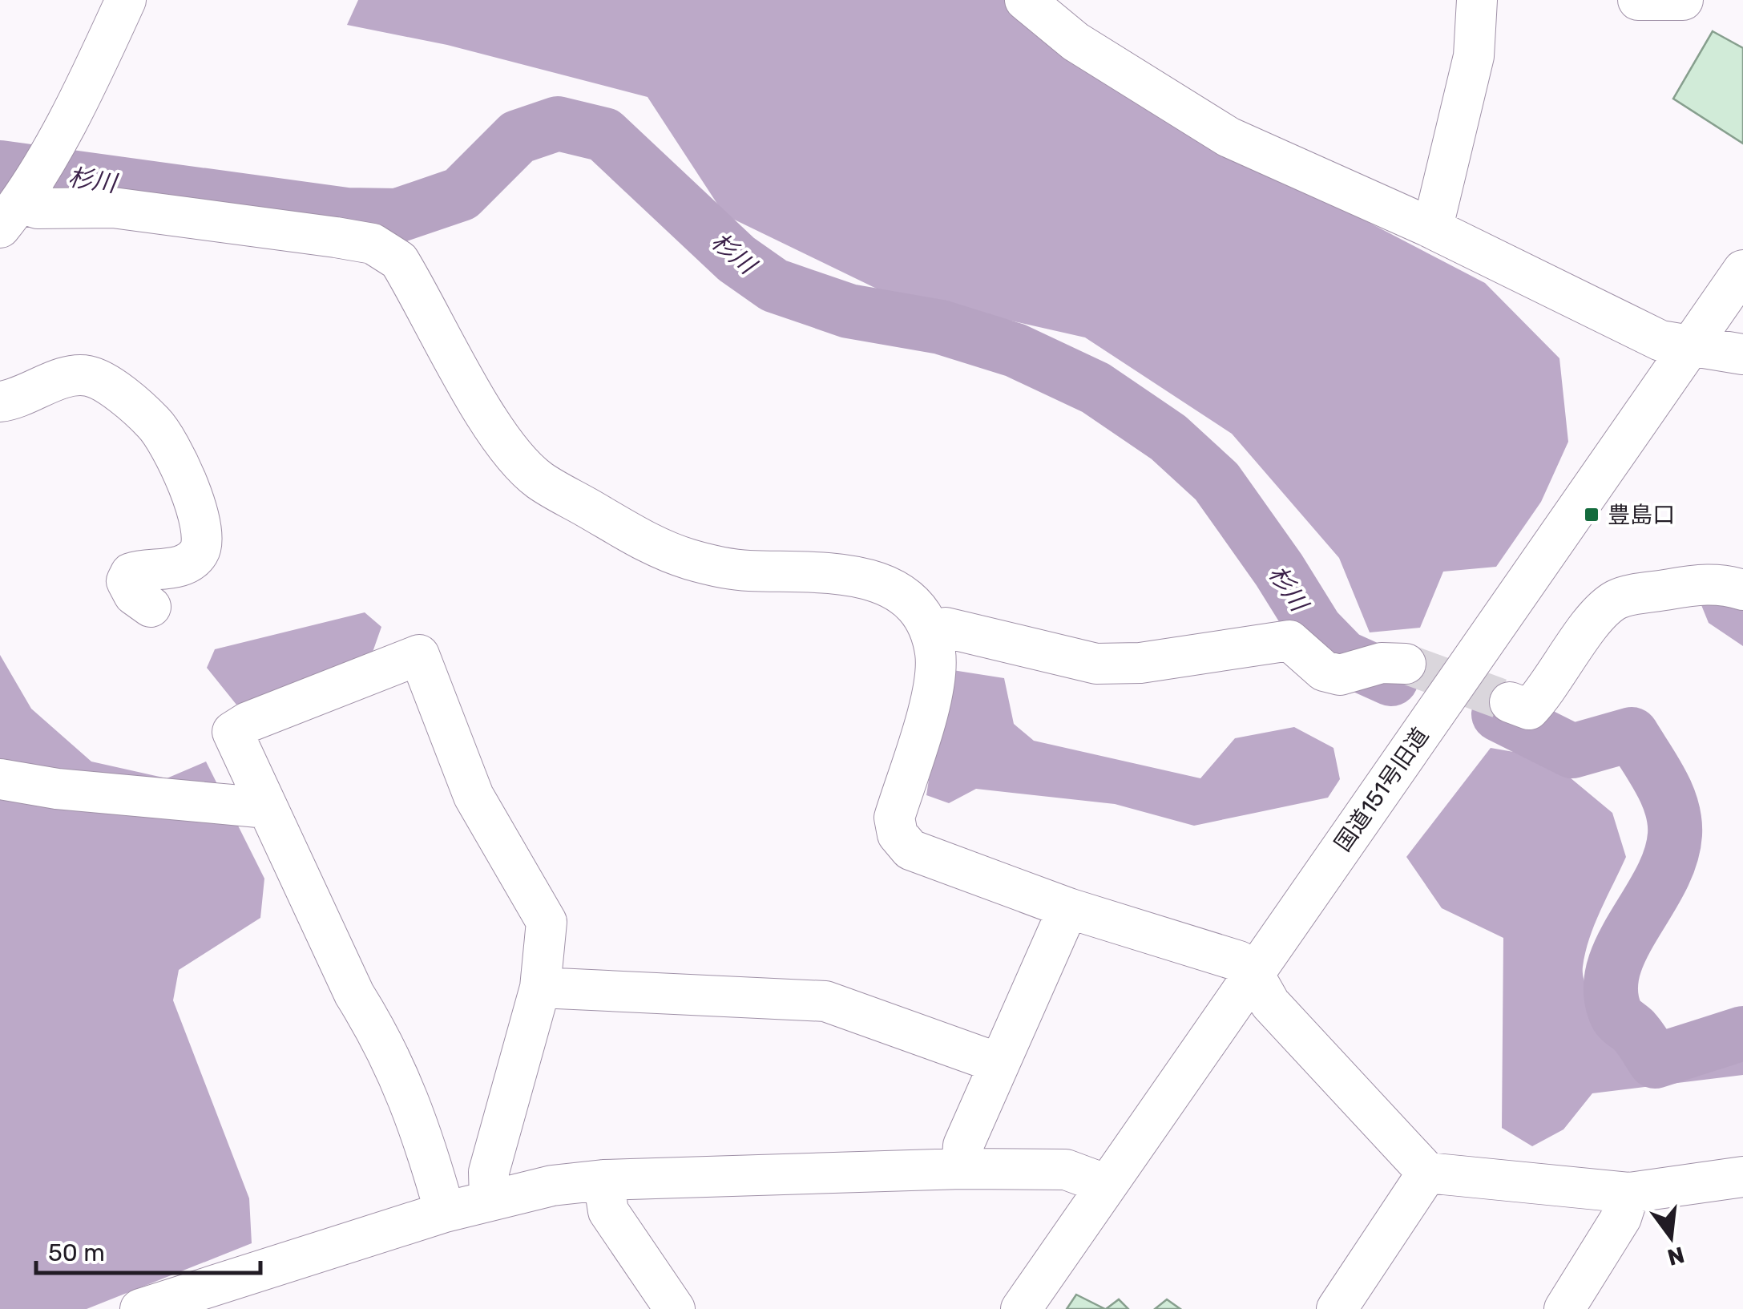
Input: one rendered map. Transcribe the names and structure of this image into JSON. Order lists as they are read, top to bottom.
{
  "streets": {
    "street": ["国道151号旧道"]
  },
  "water": ["杉川"],
  "places": {
    "transit": ["豊島口"]
  },
  "scale_bar": "50 m",
  "north": "bottom"
}
